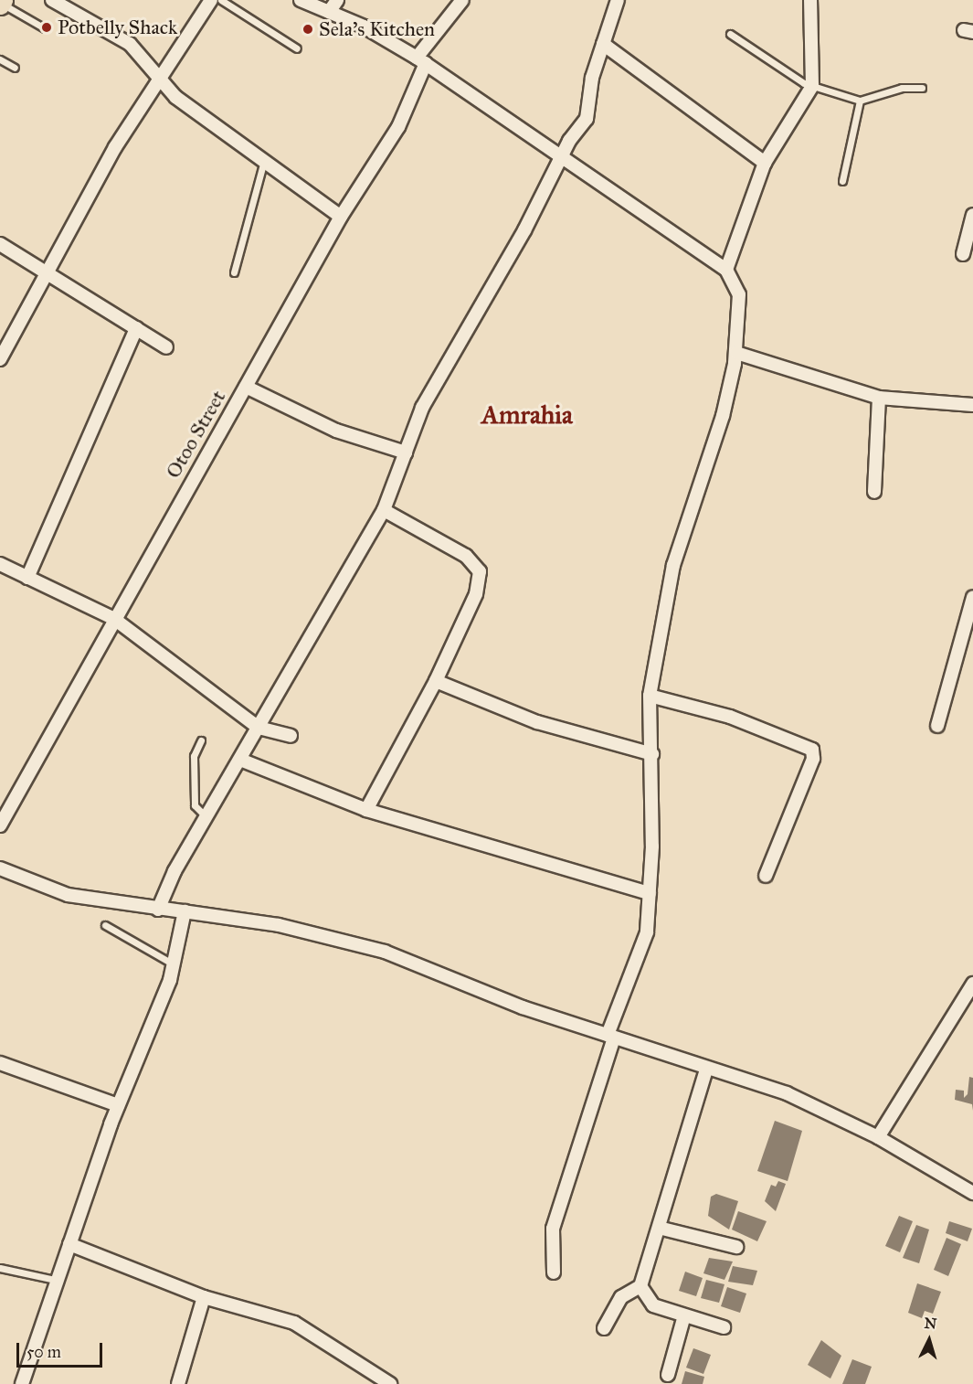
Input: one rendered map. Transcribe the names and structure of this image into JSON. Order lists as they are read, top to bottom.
{
  "streets": {
    "street": ["Otoo Street"]
  },
  "districts": ["Amrahia"],
  "places": ["Potbelly Shack", "Sela's Kitchen"],
  "scale_bar": "50 m",
  "north": "top"
}
